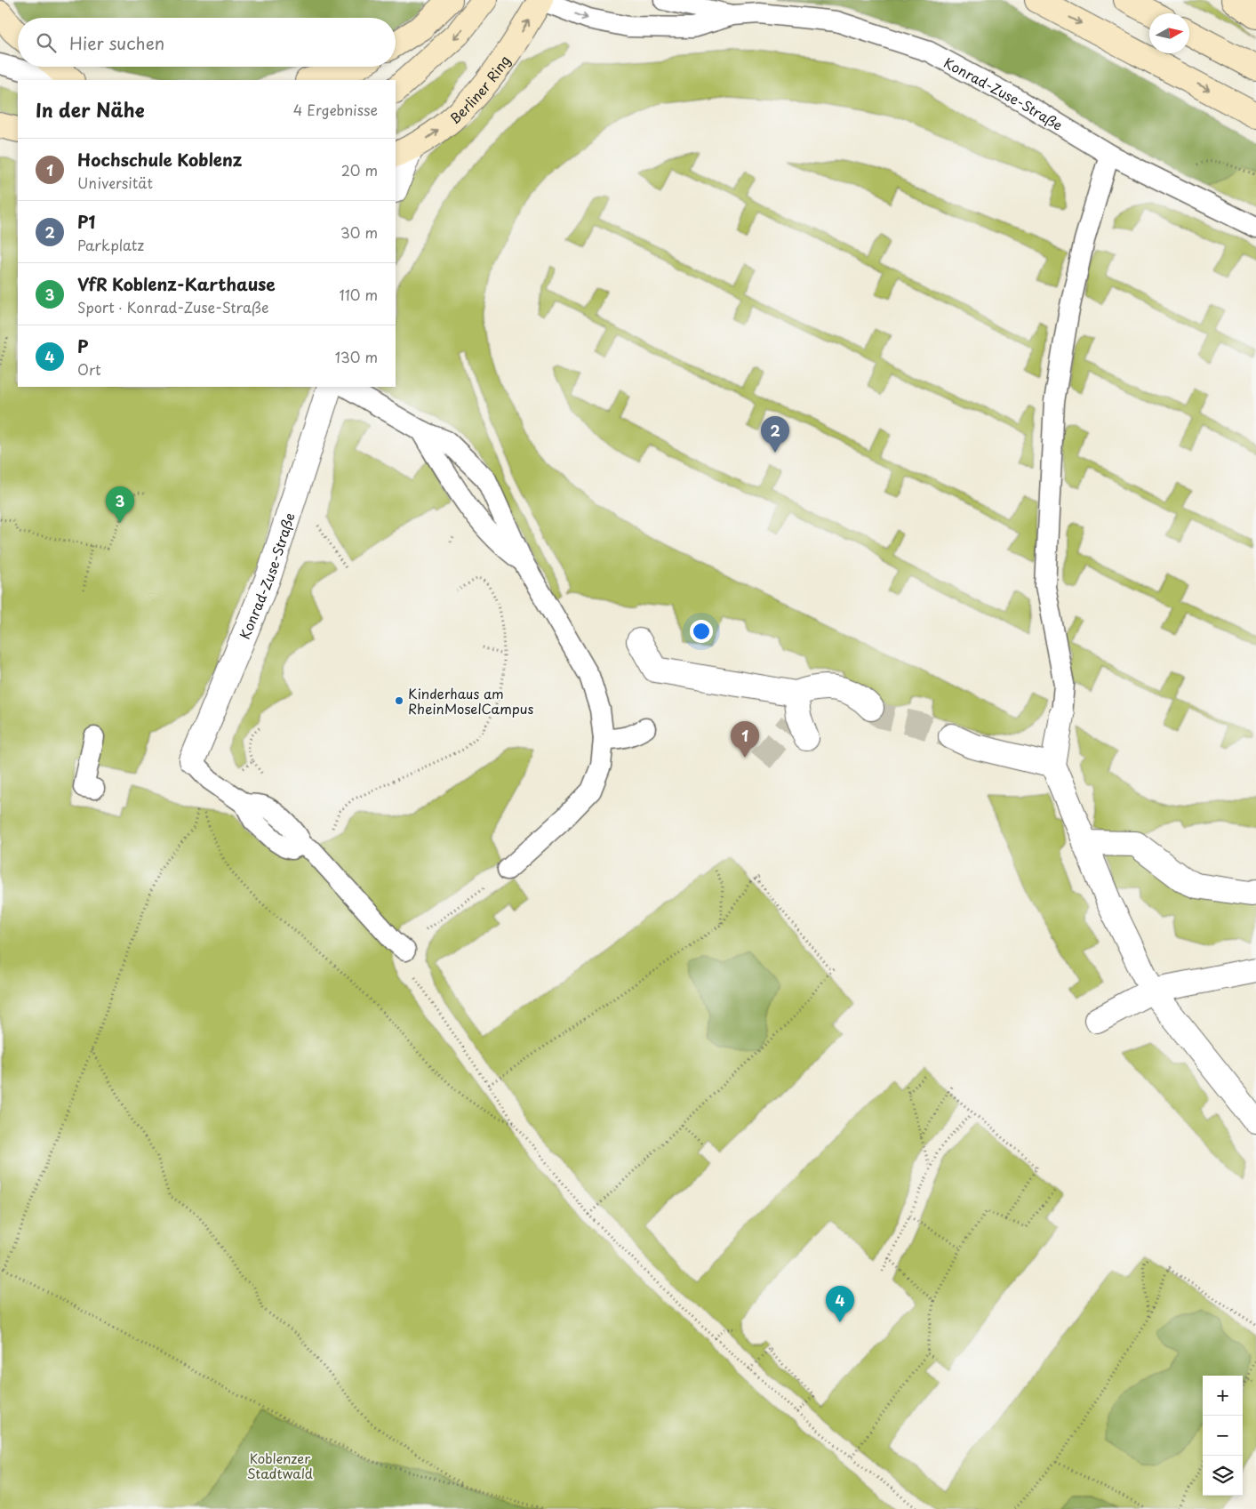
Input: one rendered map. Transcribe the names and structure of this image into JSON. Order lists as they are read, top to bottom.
{
  "streets": {
    "street": ["Berliner Ring", "Konrad-Zuse-Straße"]
  },
  "crossings": [
    ["Berliner Ring", "Konrad-Zuse-Straße"]
  ],
  "parks": ["Koblenzer Stadtwald"],
  "places": ["Kinderhaus am RheinMoselCampus"],
  "north": "right",
  "page": {
    "search": "Hier suchen",
    "heading": ["In der Nähe", "4 Ergebnisse"],
    "list": [
      {
        "mark": "1",
        "name": "Hochschule Koblenz",
        "note": "Universität",
        "value": "20 m"
      },
      {
        "mark": "2",
        "name": "P1",
        "note": "Parkplatz",
        "value": "30 m"
      },
      {
        "mark": "3",
        "name": "VfR Koblenz-Karthause",
        "note": "Sport · Konrad-Zuse-Straße",
        "value": "110 m"
      },
      {
        "mark": "4",
        "name": "P",
        "note": "Ort",
        "value": "130 m"
      }
    ],
    "pins": [
      "2",
      "3",
      "1",
      "4"
    ],
    "map_buttons": ["+", "−"]
  }
}
